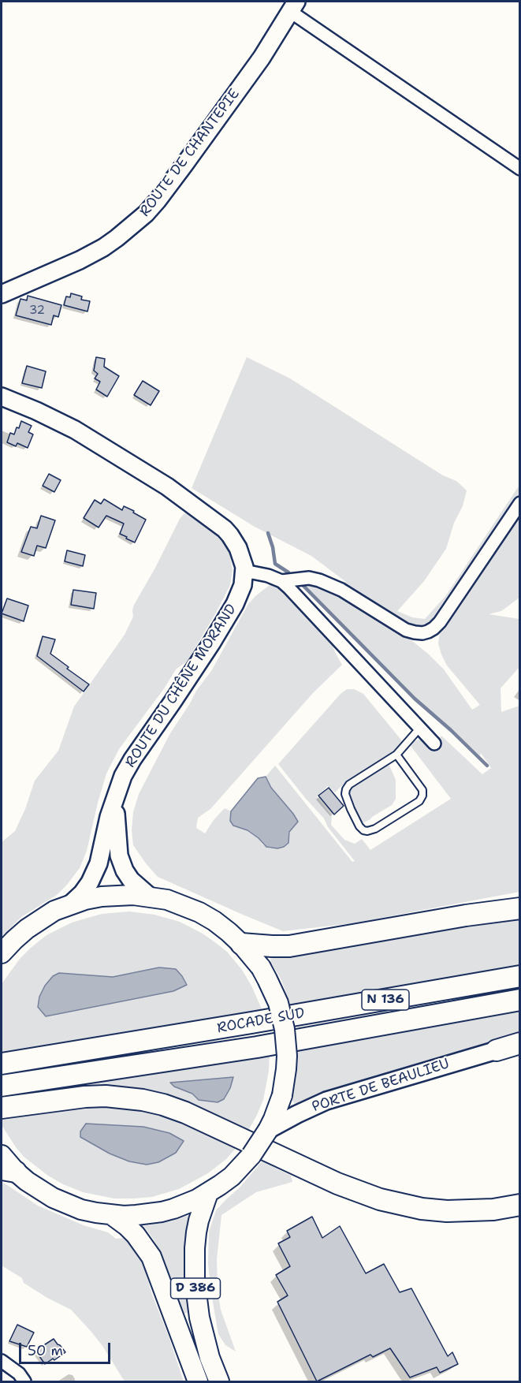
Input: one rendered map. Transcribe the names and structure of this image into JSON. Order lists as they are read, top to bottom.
{
  "streets": {
    "highway": ["N 136", "ROCADE SUD"],
    "main road": [
      "ROUTE DE CHANTEPIE",
      "ROUTE DU CHÊNE MORAND",
      "PORTE DE BEAULIEU",
      "D 386"
    ]
  },
  "house_numbers": ["32"],
  "scale_bar": "50 m"
}
